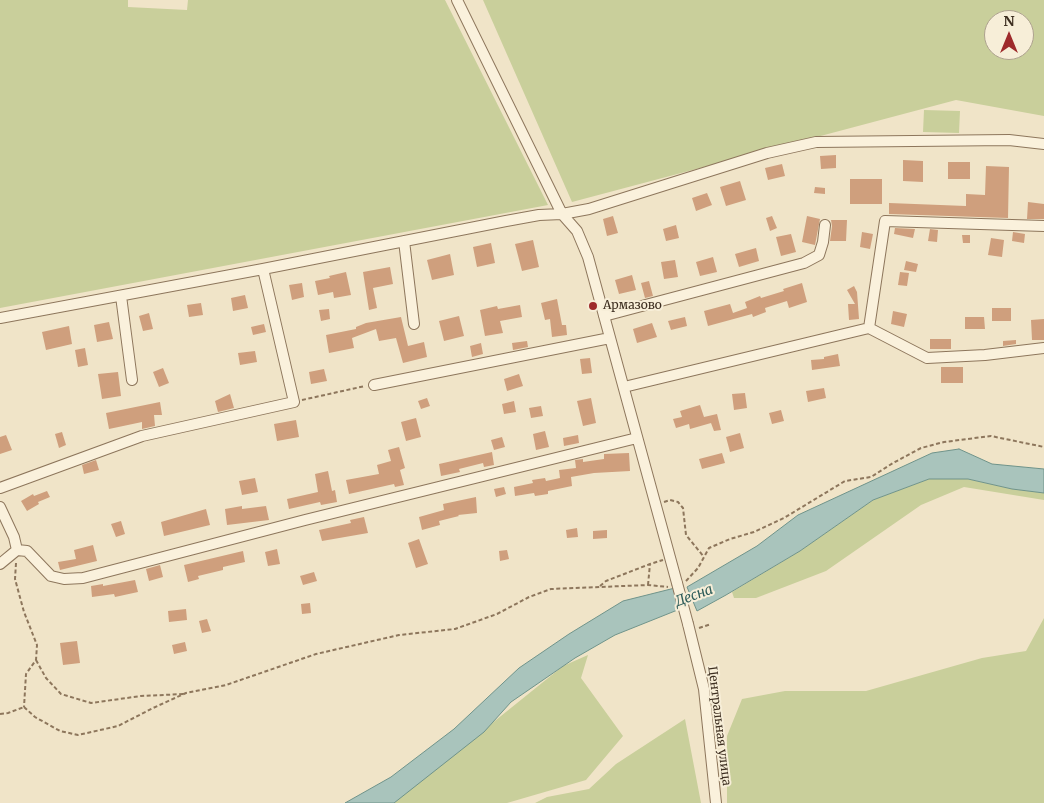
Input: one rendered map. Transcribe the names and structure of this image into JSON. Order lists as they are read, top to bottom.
{
  "streets": {
    "street": ["Центральная улица"]
  },
  "water": ["Десна"],
  "places": ["Армазово"],
  "north": "top"
}
